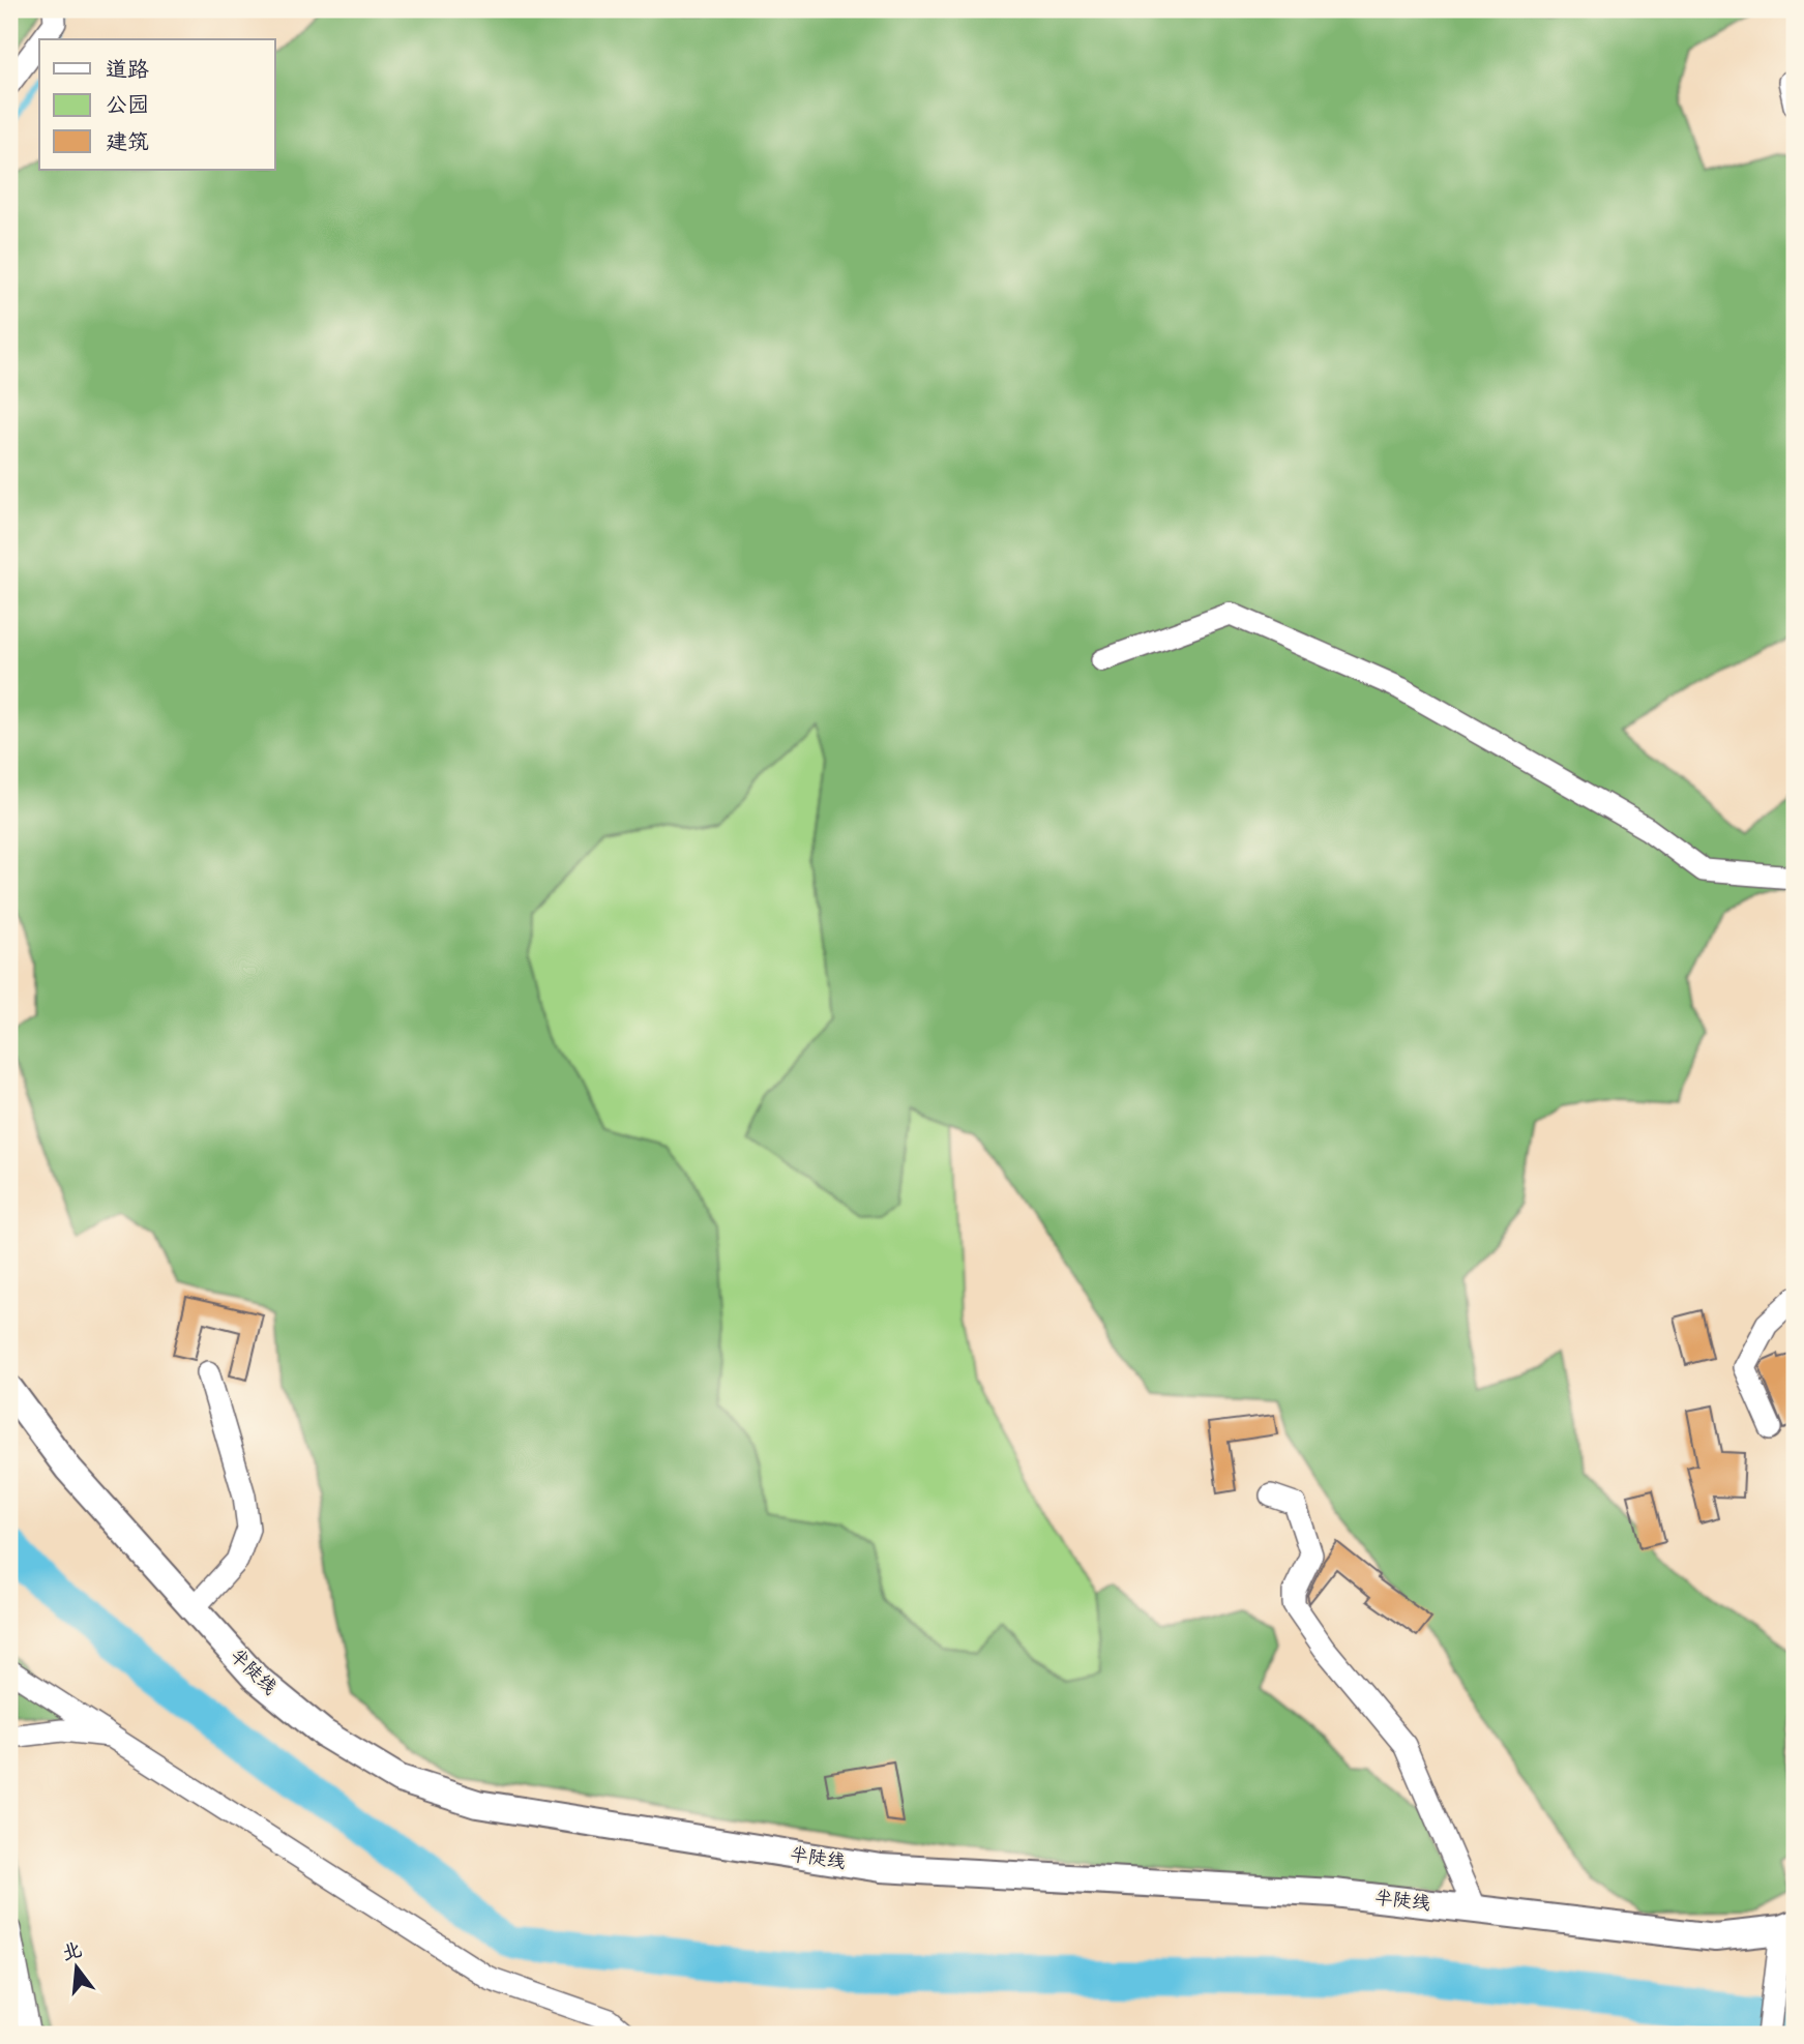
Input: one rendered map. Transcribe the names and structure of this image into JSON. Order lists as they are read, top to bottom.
{
  "streets": {
    "street": ["半陡线"]
  },
  "legend": ["道路", "公园", "建筑"],
  "north": "top"
}
